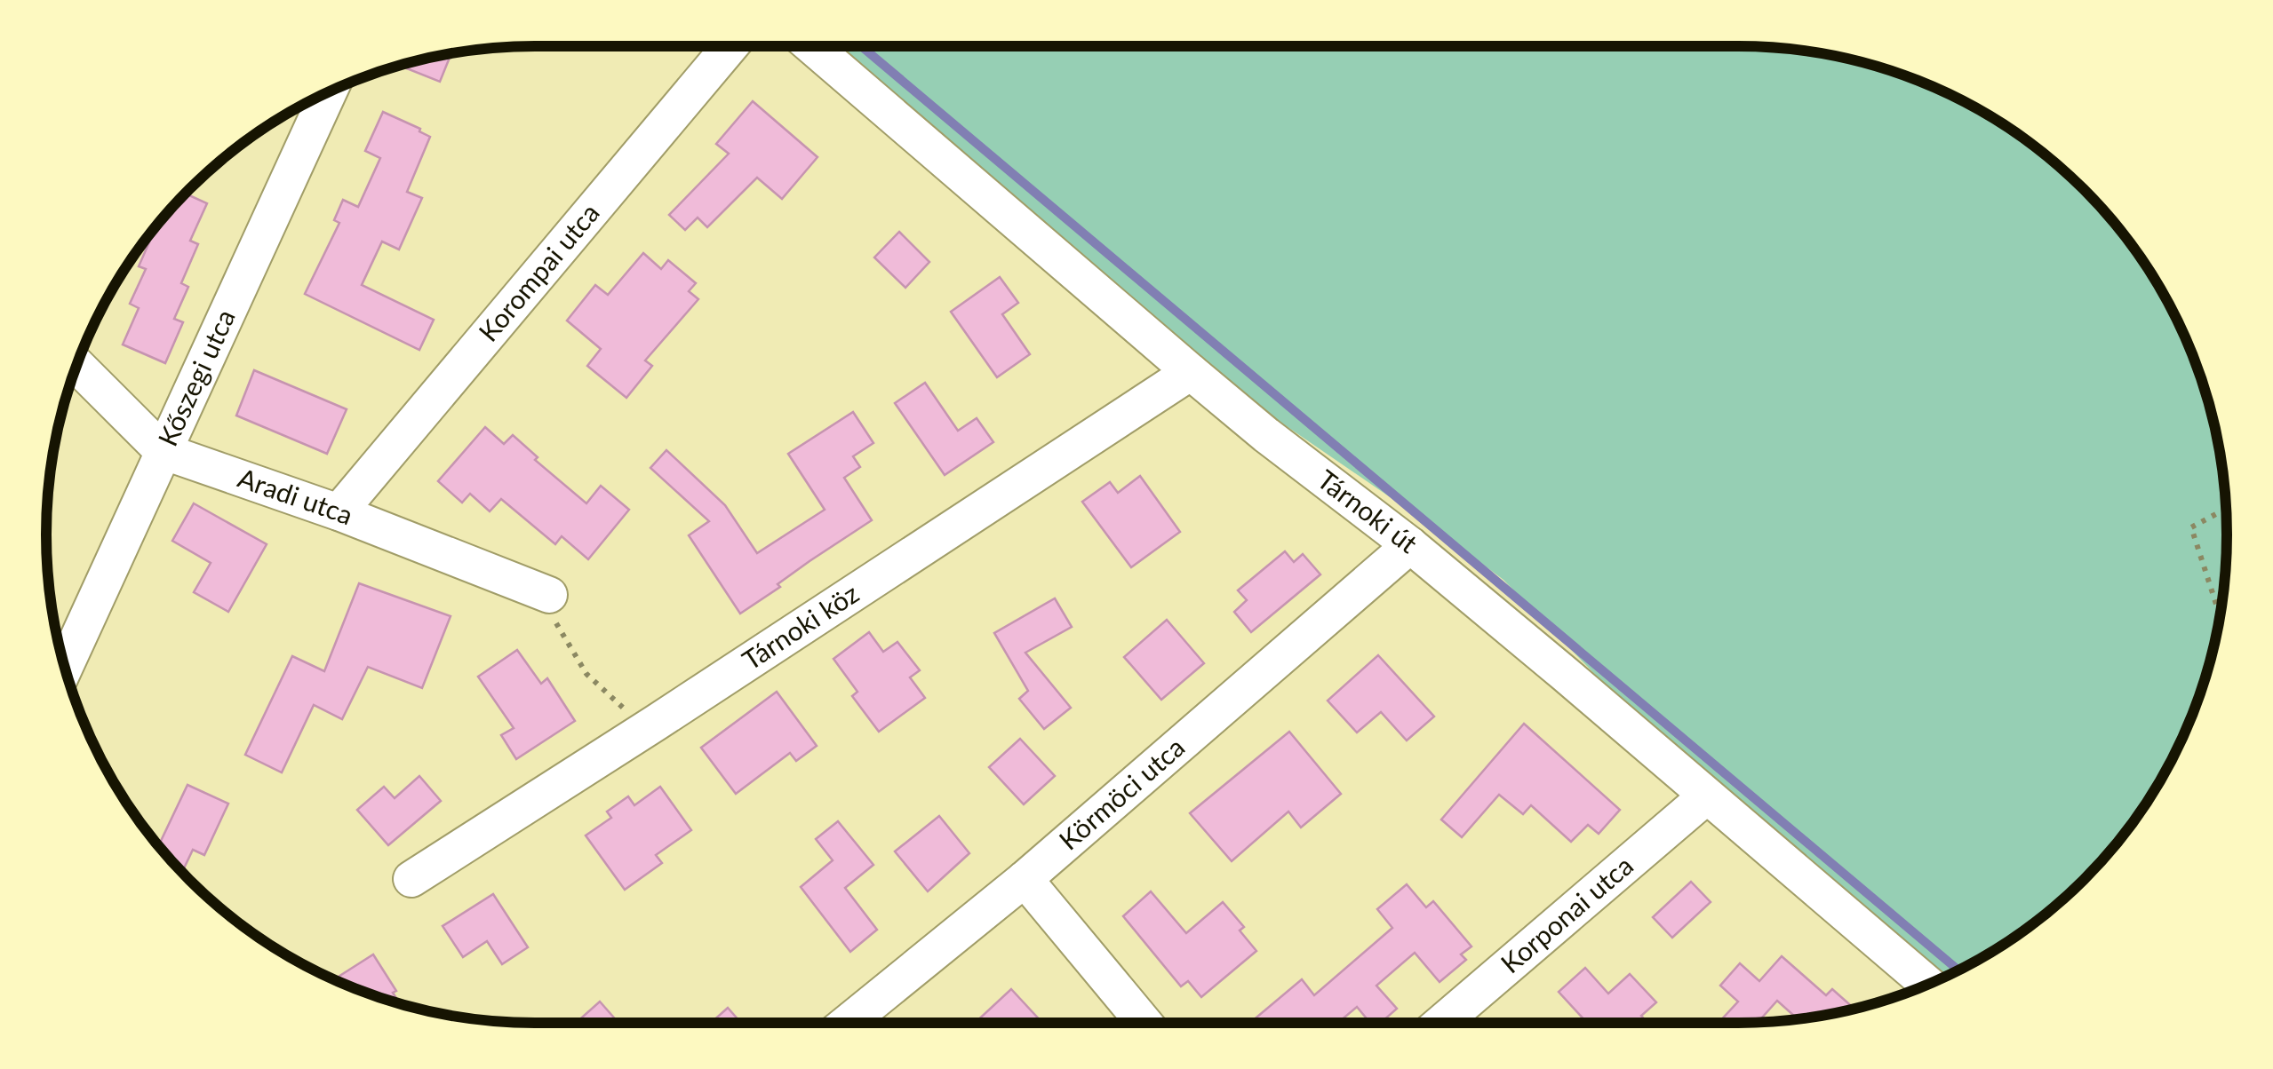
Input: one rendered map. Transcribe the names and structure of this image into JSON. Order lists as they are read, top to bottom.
{
  "streets": {
    "street": [
      "Korompai utca",
      "Kőszegi utca",
      "Aradi utca",
      "Tárnoki út",
      "Tárnoki köz",
      "Körmöci utca",
      "Korponai utca"
    ]
  },
  "crossings": [
    ["Korompai utca", "Aradi utca"],
    ["Kőszegi utca", "Aradi utca"],
    ["Tárnoki út", "Tárnoki köz"],
    ["Tárnoki út", "Körmöci utca"],
    ["Tárnoki út", "Korponai utca"]
  ]
}
